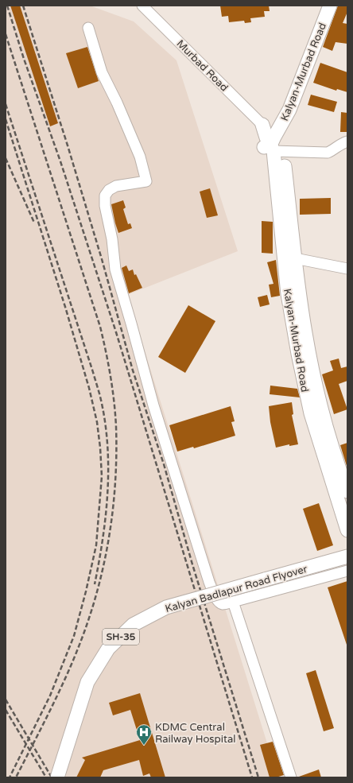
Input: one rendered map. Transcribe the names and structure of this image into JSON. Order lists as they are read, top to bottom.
{
  "streets": {
    "main road": ["Kalyan-Murbad Road", "Kalyan Badlapur Road Flyover", "SH-35"],
    "street": ["Murbad Road"]
  },
  "crossings": [
    ["Murbad Road", "Kalyan-Murbad Road"]
  ],
  "places": {
    "hospital": ["KDMC Central Railway Hospital"]
  }
}
